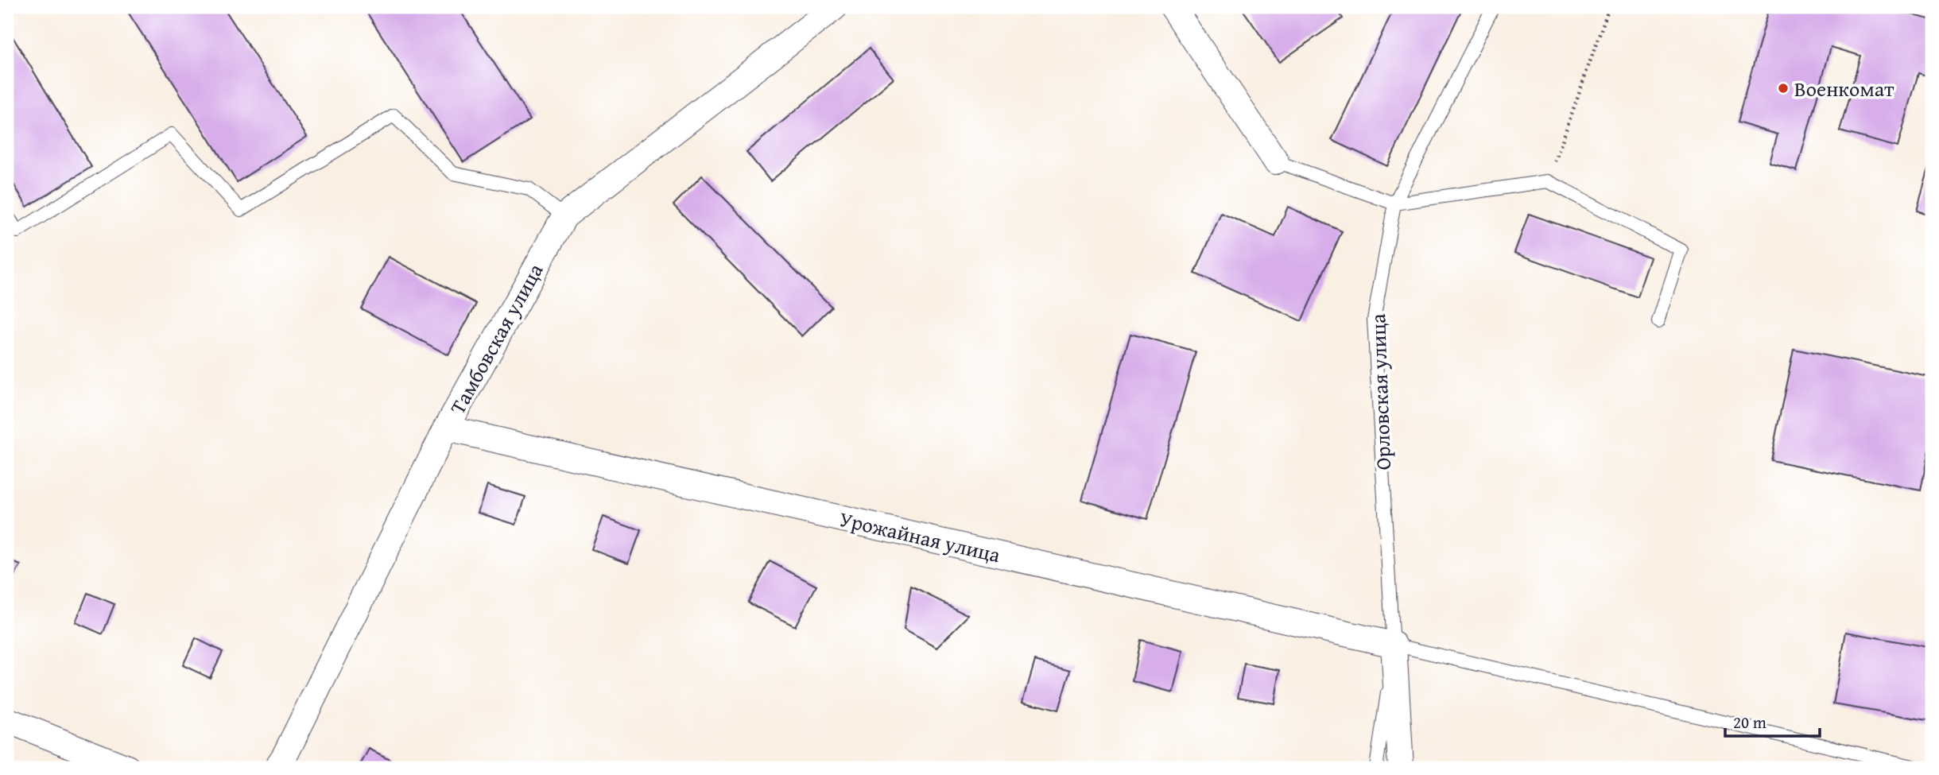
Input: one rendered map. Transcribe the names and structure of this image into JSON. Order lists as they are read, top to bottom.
{
  "streets": {
    "street": ["Тамбовская улица", "Орловская улица", "Урожайная улица"]
  },
  "crossings": [
    ["Тамбовская улица", "Урожайная улица"],
    ["Орловская улица", "Урожайная улица"]
  ],
  "places": ["Военкомат"],
  "scale_bar": "20 m"
}
